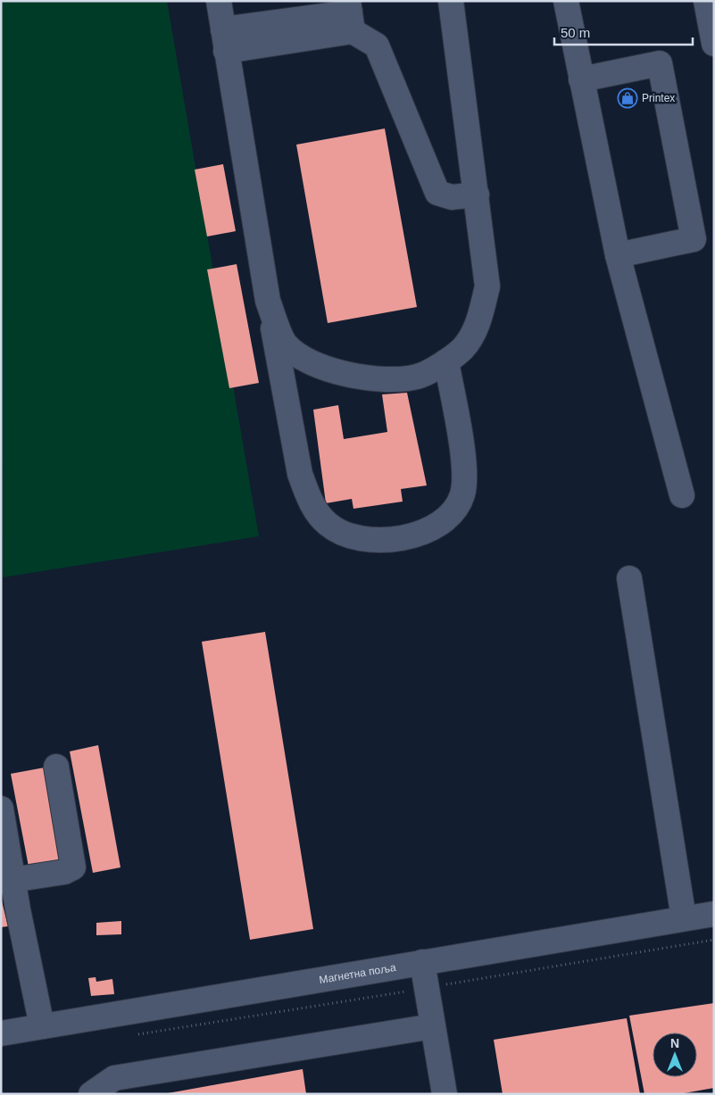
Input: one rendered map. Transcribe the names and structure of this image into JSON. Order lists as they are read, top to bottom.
{
  "streets": {
    "street": ["Магнетна поља"]
  },
  "places": {
    "shop": ["Printex"]
  },
  "scale_bar": "50 m",
  "north": "top"
}
